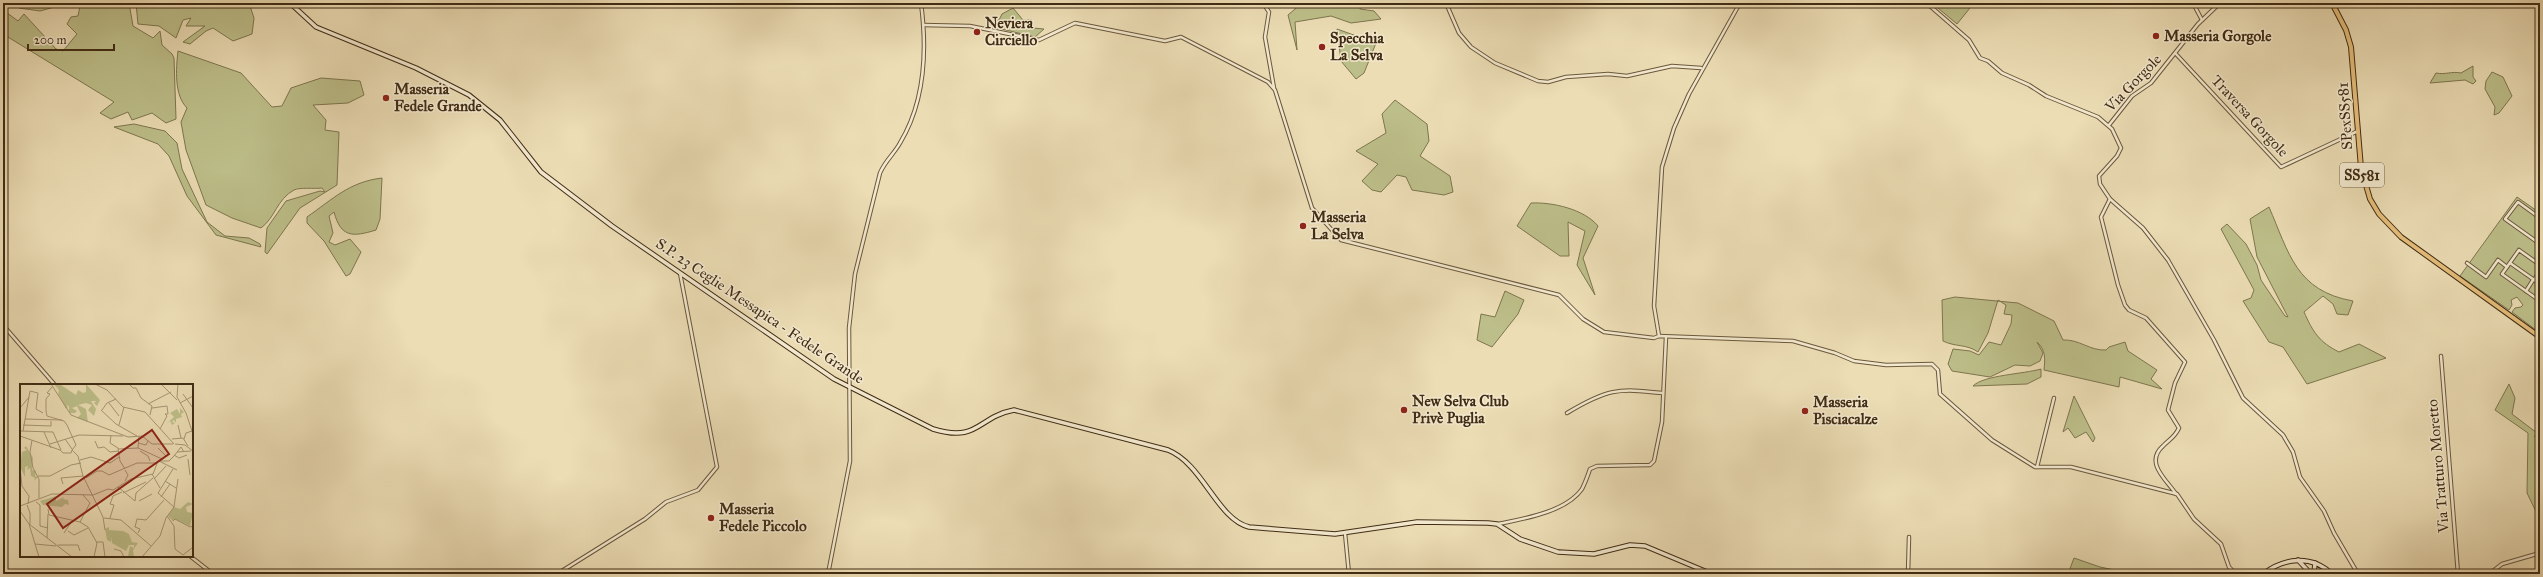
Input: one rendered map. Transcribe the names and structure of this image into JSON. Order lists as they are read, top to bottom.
{
  "streets": {
    "main road": ["SPexSS581", "SS581"],
    "street": [
      "Via Gorgole",
      "Traversa Gorgole",
      "S.P. 23 Ceglie Messapica - Fedele Grande",
      "Via Tratturo Moretto"
    ]
  },
  "crossings": [
    ["Via Gorgole", "Traversa Gorgole"],
    ["Traversa Gorgole", "SPexSS581"]
  ],
  "places": [
    "Neviera Circiello",
    "Masseria Gorgole",
    "Specchia La Selva",
    "Masseria Fedele Grande",
    "Masseria La Selva",
    "New Selva Club Privè Puglia",
    "Masseria Pisciacalze",
    "Masseria Fedele Piccolo"
  ],
  "scale_bar": "200 m"
}
